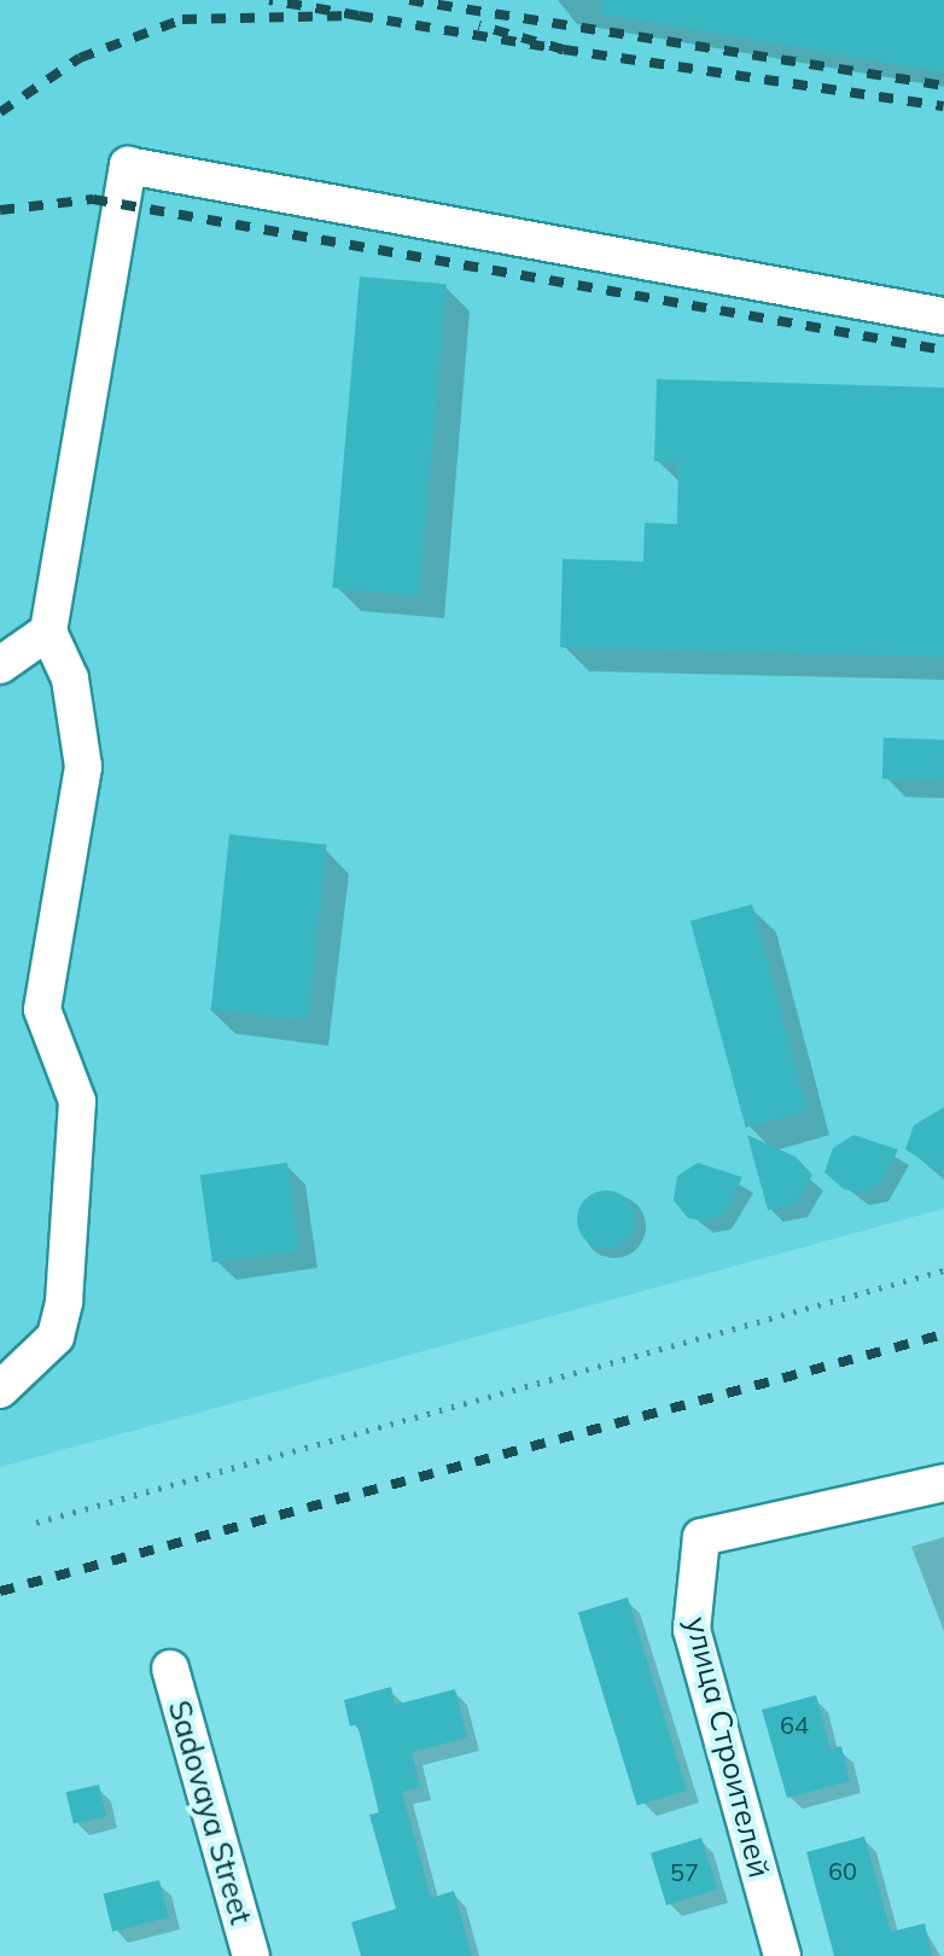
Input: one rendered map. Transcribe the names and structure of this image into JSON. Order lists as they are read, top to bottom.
{
  "streets": {
    "street": ["улица Строителей", "Sadovaya Street"]
  },
  "house_numbers": ["64", "60", "57"]
}
